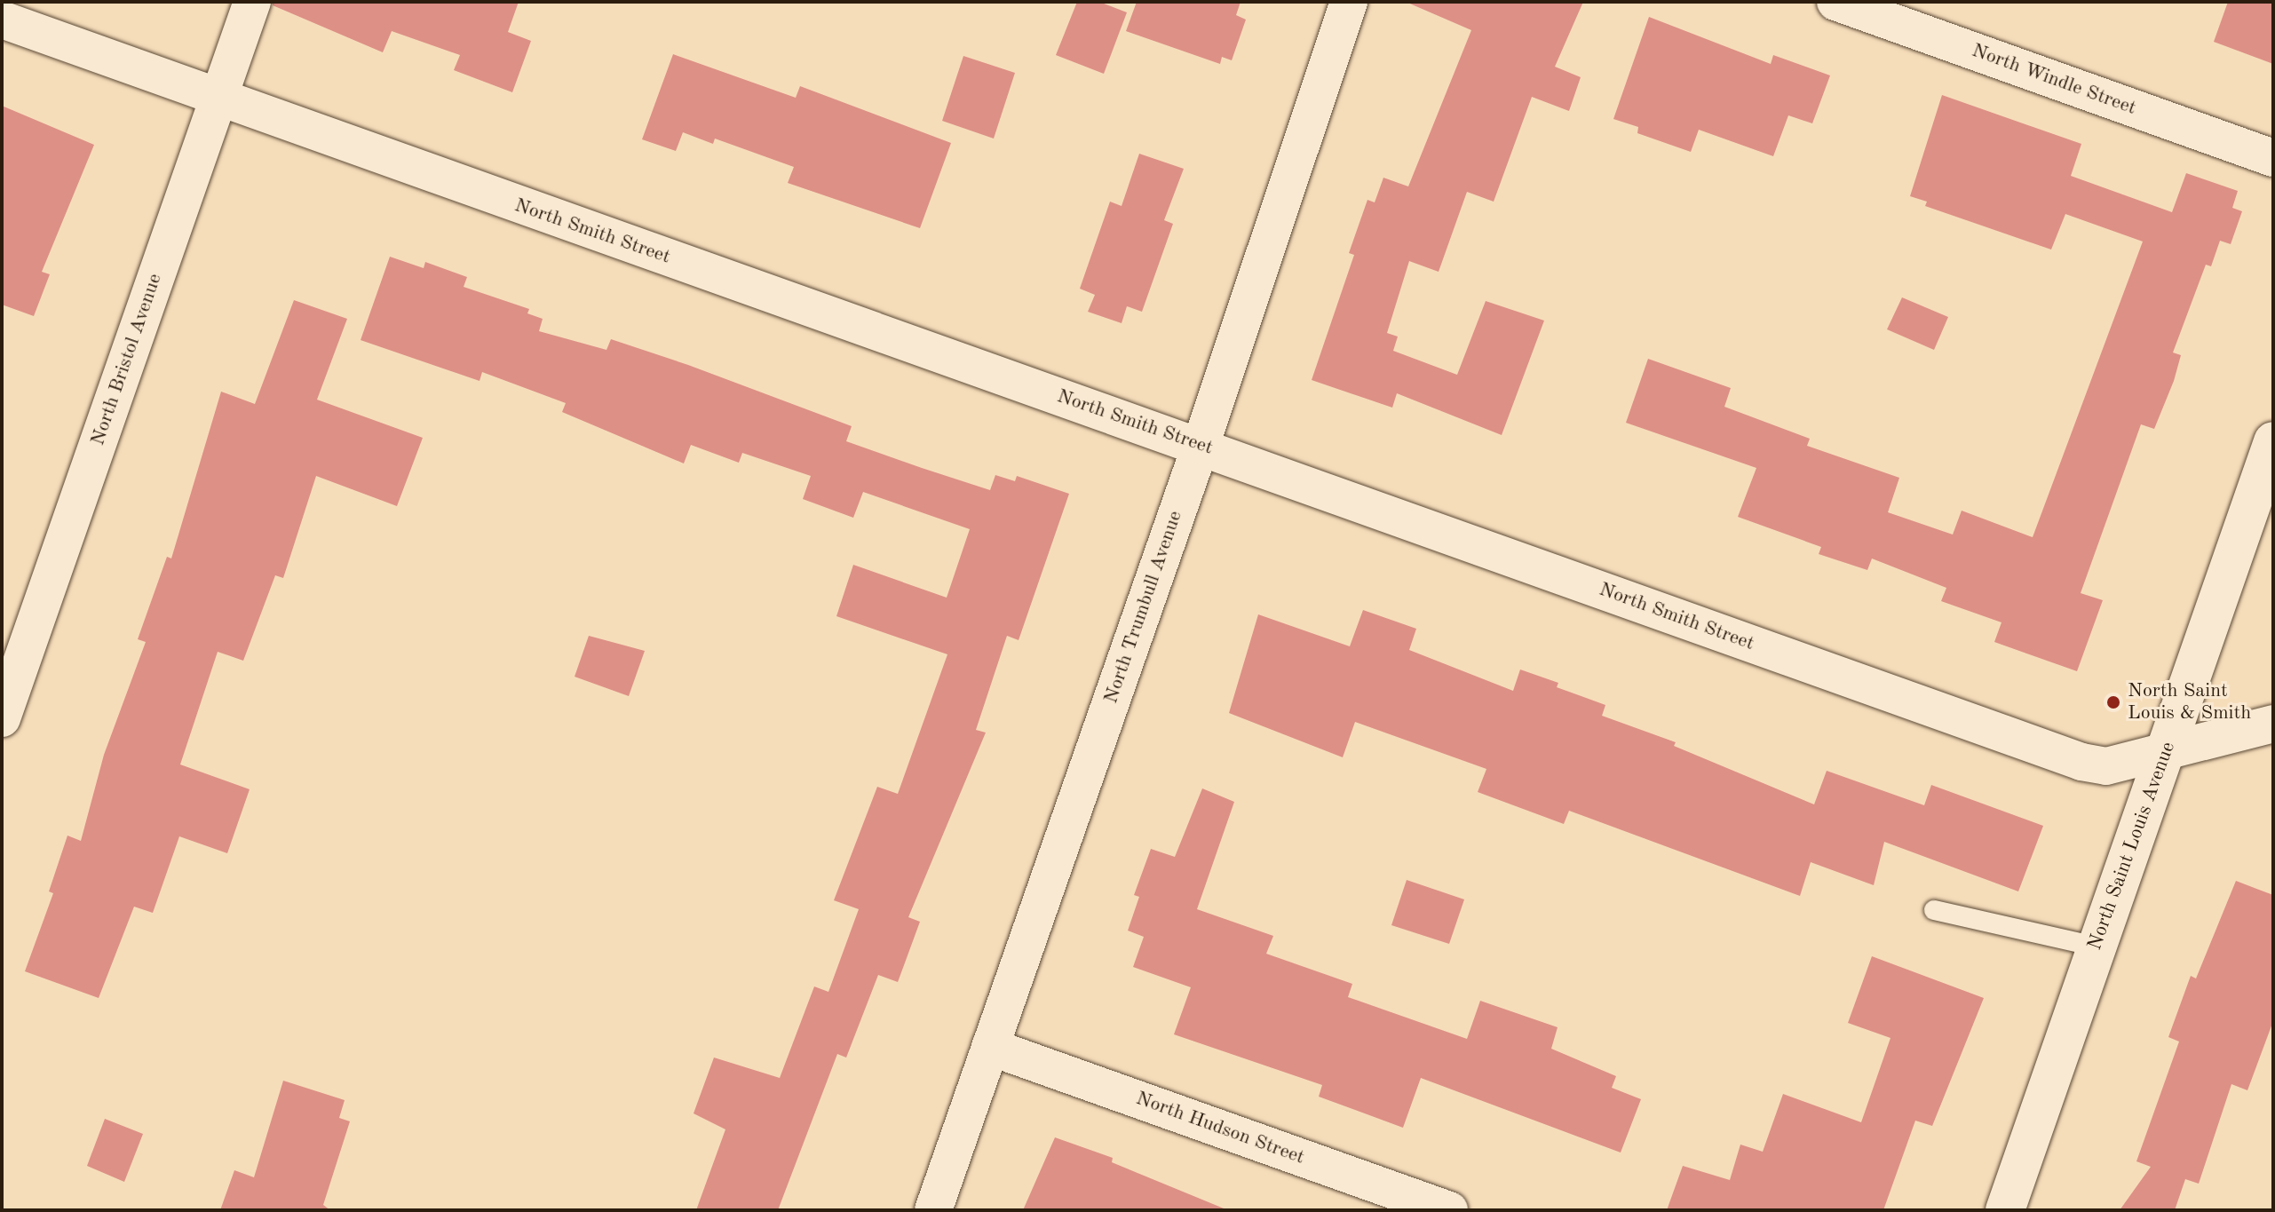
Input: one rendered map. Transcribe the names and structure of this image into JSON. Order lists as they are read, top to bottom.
{
  "streets": {
    "main road": ["North Saint Louis Avenue"],
    "street": [
      "North Windle Street",
      "North Smith Street",
      "North Bristol Avenue",
      "North Trumbull Avenue",
      "North Hudson Street"
    ]
  },
  "crossings": [
    ["North Smith Street", "North Bristol Avenue"],
    ["North Smith Street", "North Trumbull Avenue"],
    ["North Smith Street", "North Saint Louis Avenue"],
    ["North Trumbull Avenue", "North Hudson Street"]
  ],
  "places": ["North Saint Louis & Smith"]
}
